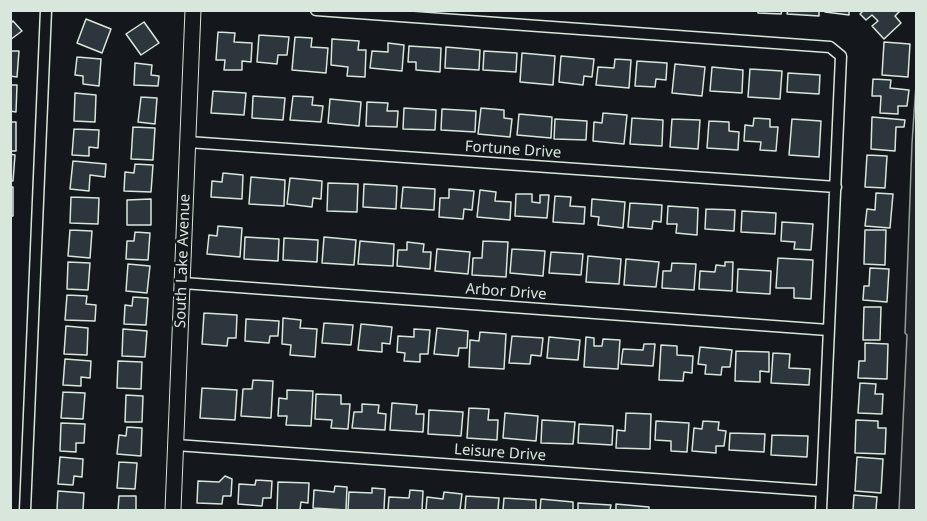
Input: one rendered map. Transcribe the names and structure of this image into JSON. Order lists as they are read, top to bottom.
{
  "streets": {
    "street": [
      "Fortune Drive",
      "South Lake Avenue",
      "Arbor Drive",
      "Leisure Drive"
    ]
  },
  "crossings": [
    ["Fortune Drive", "South Lake Avenue"],
    ["South Lake Avenue", "Arbor Drive"],
    ["South Lake Avenue", "Leisure Drive"]
  ]
}
